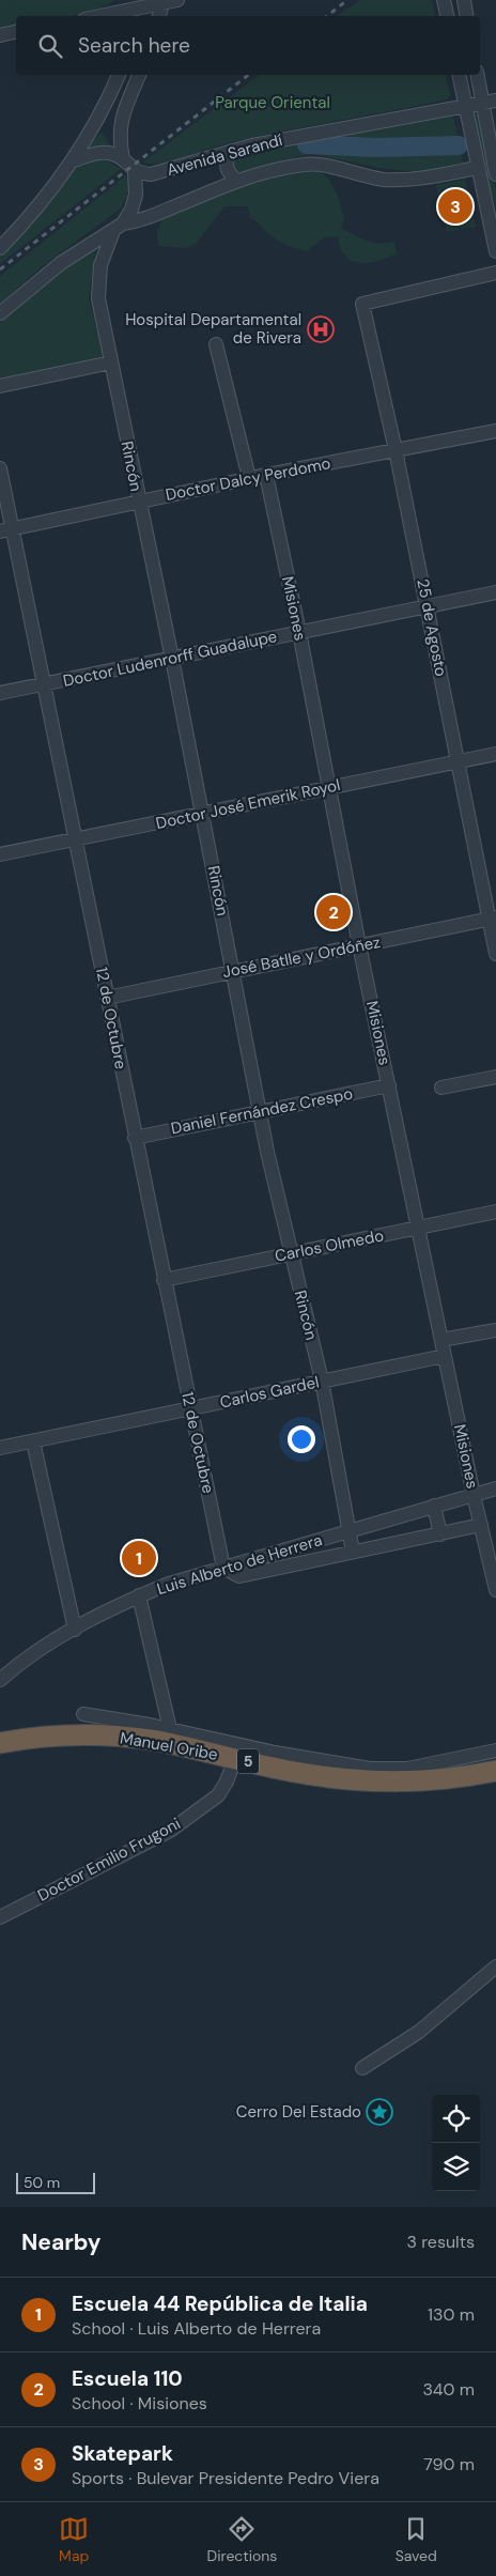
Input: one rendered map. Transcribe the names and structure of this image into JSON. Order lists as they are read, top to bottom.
{
  "streets": {
    "highway": ["Manuel Oribe", "5"],
    "street": [
      "Avenida Sarandí",
      "Rincón",
      "Doctor Dalcy Perdomo",
      "Misiones",
      "25 de Agosto",
      "Doctor Ludenrorff Guadalupe",
      "Doctor José Emerik Royol",
      "José Batlle y Ordóñez",
      "12 de Octubre",
      "Daniel Fernández Crespo",
      "Carlos Olmedo",
      "Carlos Gardel",
      "Luis Alberto de Herrera",
      "Doctor Emilio Frugoni"
    ]
  },
  "crossings": [
    ["Avenida Sarandí", "Rincón"],
    ["Rincón", "Doctor Dalcy Perdomo"],
    ["Rincón", "Doctor Ludenrorff Guadalupe"],
    ["Rincón", "Doctor José Emerik Royol"],
    ["Rincón", "José Batlle y Ordóñez"],
    ["Rincón", "Daniel Fernández Crespo"],
    ["Rincón", "Carlos Olmedo"],
    ["Rincón", "Carlos Gardel"],
    ["Rincón", "Luis Alberto de Herrera"],
    ["Doctor Dalcy Perdomo", "Misiones"],
    ["Doctor Dalcy Perdomo", "25 de Agosto"],
    ["Doctor Dalcy Perdomo", "12 de Octubre"],
    ["Misiones", "Doctor Ludenrorff Guadalupe"],
    ["Misiones", "Doctor José Emerik Royol"],
    ["Misiones", "José Batlle y Ordóñez"],
    ["Misiones", "Daniel Fernández Crespo"],
    ["Misiones", "Carlos Olmedo"],
    ["Misiones", "Carlos Gardel"],
    ["Misiones", "Luis Alberto de Herrera"],
    ["25 de Agosto", "Doctor Ludenrorff Guadalupe"],
    ["25 de Agosto", "Doctor José Emerik Royol"],
    ["25 de Agosto", "José Batlle y Ordóñez"],
    ["Doctor Ludenrorff Guadalupe", "12 de Octubre"],
    ["Doctor José Emerik Royol", "12 de Octubre"],
    ["José Batlle y Ordóñez", "12 de Octubre"],
    ["12 de Octubre", "Daniel Fernández Crespo"],
    ["12 de Octubre", "Carlos Olmedo"],
    ["12 de Octubre", "Carlos Gardel"],
    ["12 de Octubre", "Luis Alberto de Herrera"],
    ["Manuel Oribe", "Doctor Emilio Frugoni"]
  ],
  "parks": ["Parque Oriental"],
  "places": {
    "hospital": ["Hospital Departamental de Rivera"],
    "place": ["Cerro Del Estado"]
  },
  "scale_bar": "50 m",
  "page": {
    "search": "Search here",
    "pins": ["3", "2", "1"],
    "scale": "50 m",
    "heading": ["Nearby", "3 results"],
    "list": [
      {
        "mark": "1",
        "name": "Escuela 44 República de Italia",
        "note": "School · Luis Alberto de Herrera",
        "value": "130 m"
      },
      {
        "mark": "2",
        "name": "Escuela 110",
        "note": "School · Misiones",
        "value": "340 m"
      },
      {
        "mark": "3",
        "name": "Skatepark",
        "note": "Sports · Bulevar Presidente Pedro Viera",
        "value": "790 m"
      }
    ],
    "nav": ["Map", "Directions", "Saved"]
  }
}
